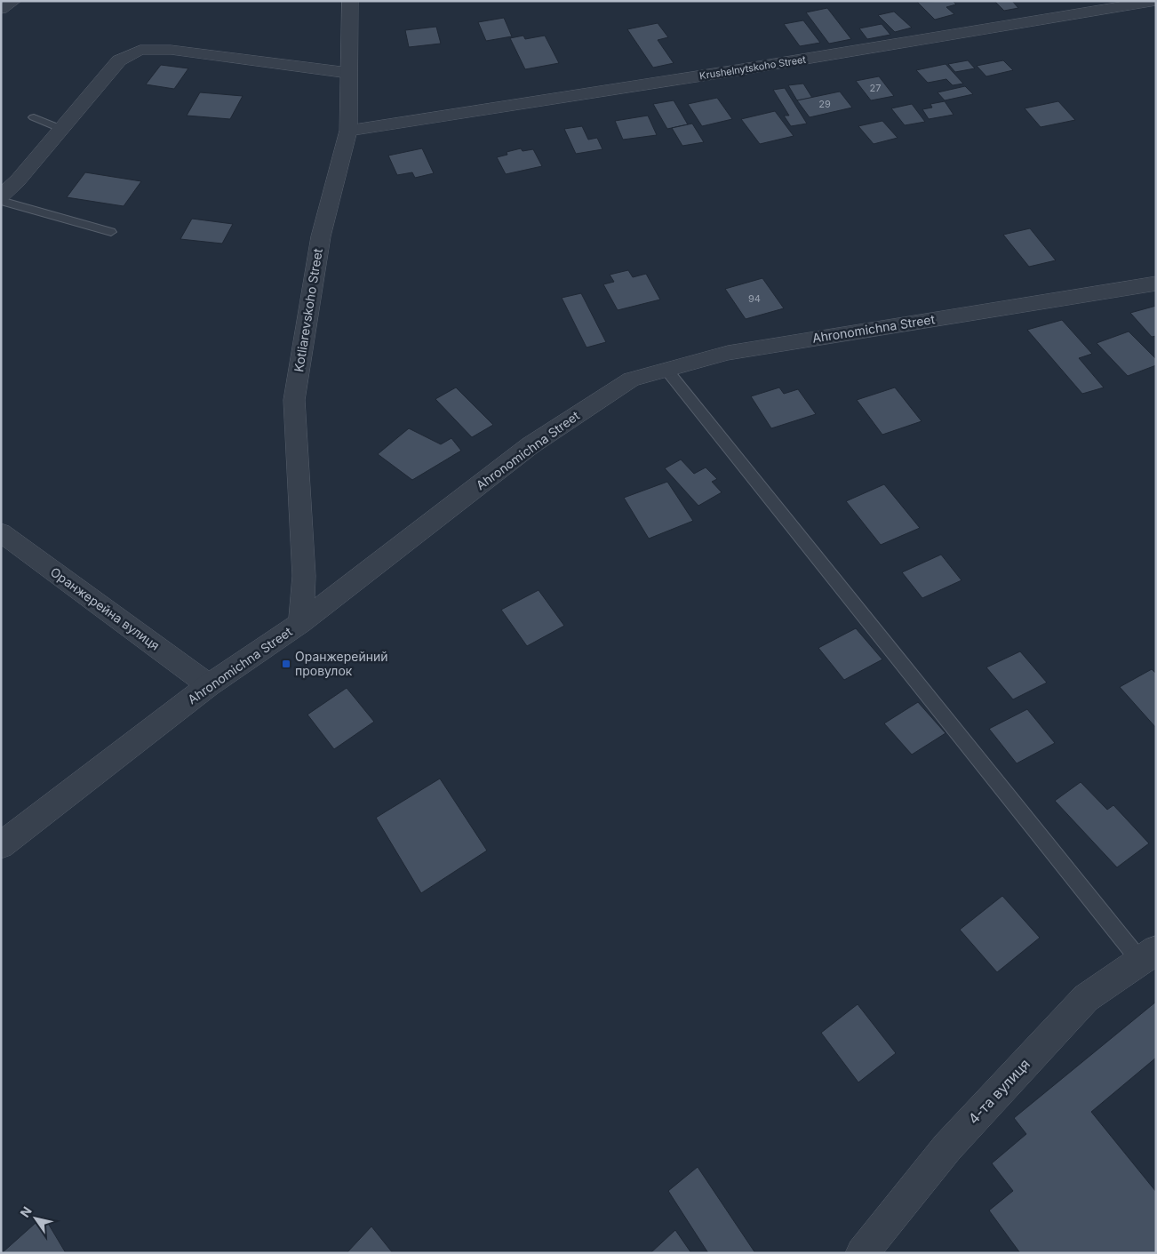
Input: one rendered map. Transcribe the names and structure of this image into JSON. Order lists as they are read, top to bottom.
{
  "streets": {
    "street": [
      "Krushelnytskoho Street",
      "Kotliarevskoho Street",
      "Ahronomichna Street",
      "Оранжерейна вулиця",
      "4-та вулиця"
    ]
  },
  "crossings": [
    ["Krushelnytskoho Street", "Kotliarevskoho Street"],
    ["Kotliarevskoho Street", "Ahronomichna Street"],
    ["Ahronomichna Street", "Оранжерейна вулиця"]
  ],
  "places": {
    "transit": ["Оранжерейний провулок"]
  },
  "house_numbers": ["27", "29", "94"],
  "north": "top left"
}
